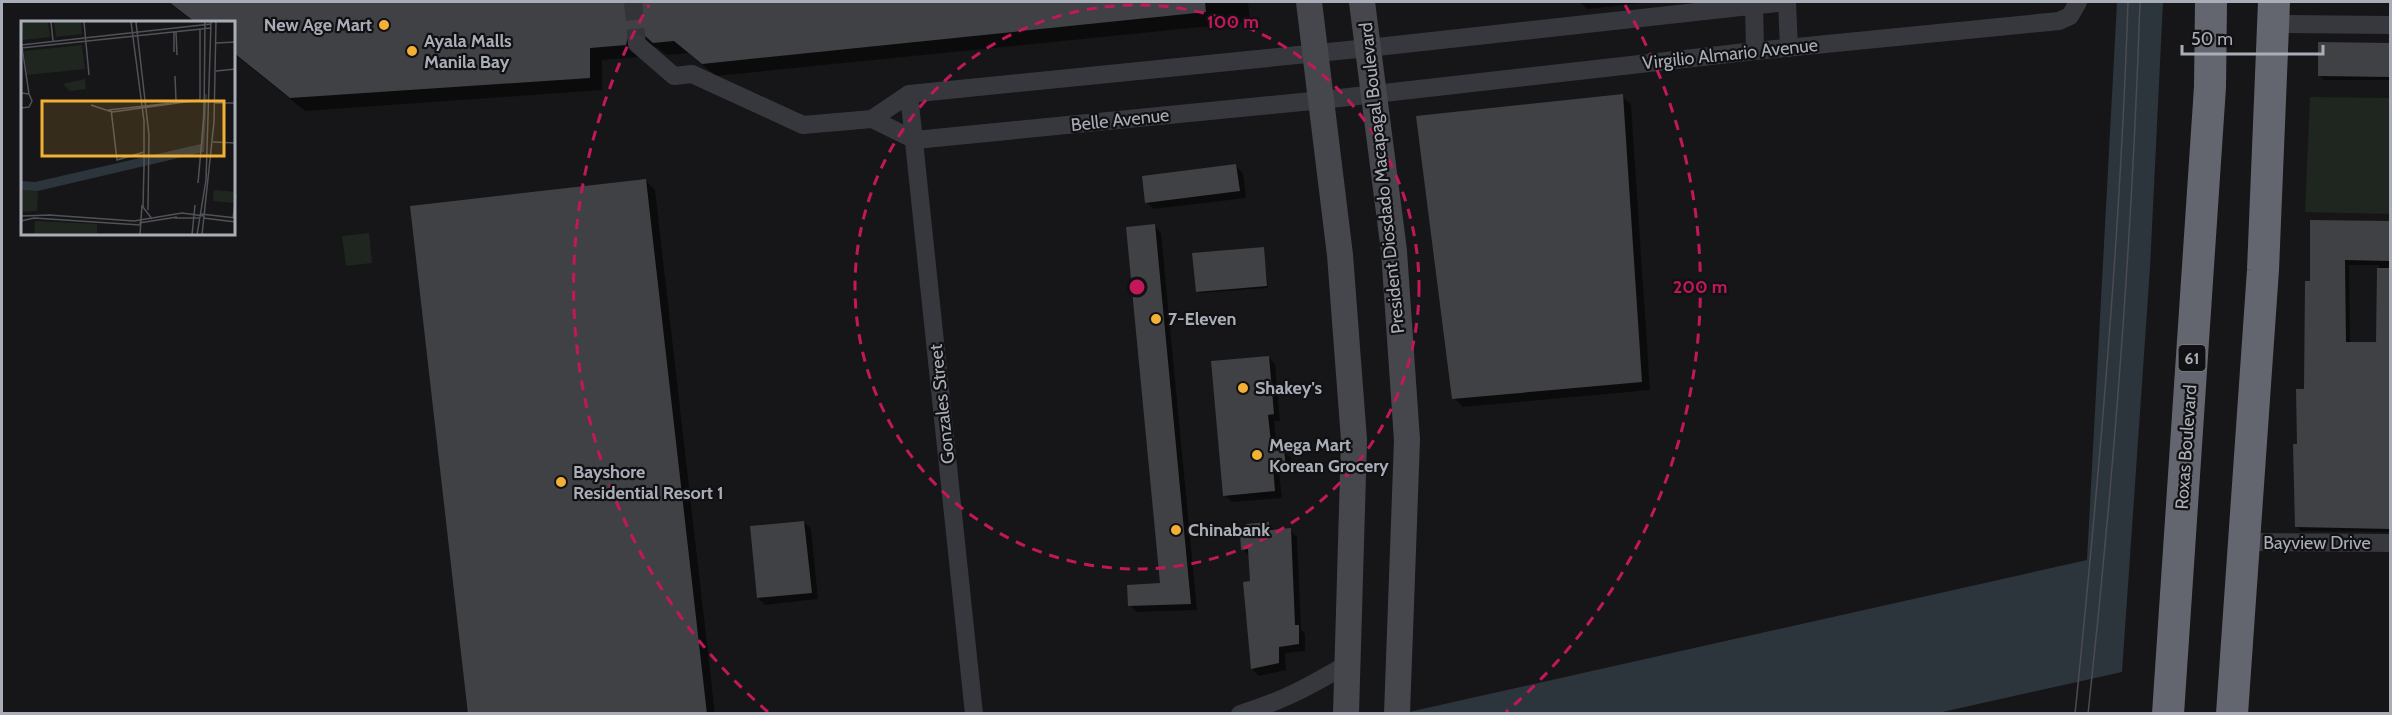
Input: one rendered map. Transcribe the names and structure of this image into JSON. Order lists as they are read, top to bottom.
{
  "streets": {
    "highway": ["61", "Roxas Boulevard"],
    "main road": ["President Diosdado Macapagal Boulevard"],
    "street": [
      "Virgilio Almario Avenue",
      "Belle Avenue",
      "Gonzales Street",
      "Bayview Drive"
    ]
  },
  "crossings": [
    ["Virgilio Almario Avenue", "Belle Avenue"],
    ["Virgilio Almario Avenue", "President Diosdado Macapagal Boulevard"],
    ["Belle Avenue", "President Diosdado Macapagal Boulevard"],
    ["Belle Avenue", "Gonzales Street"]
  ],
  "places": [
    "New Age Mart",
    "Ayala Malls Manila Bay",
    "7-Eleven",
    "Shakey's",
    "Mega Mart Korean Grocery",
    "Bayshore Residential Resort 1",
    "Chinabank"
  ],
  "scale_bar": "50 m",
  "rings": ["100 m", "200 m"]
}
